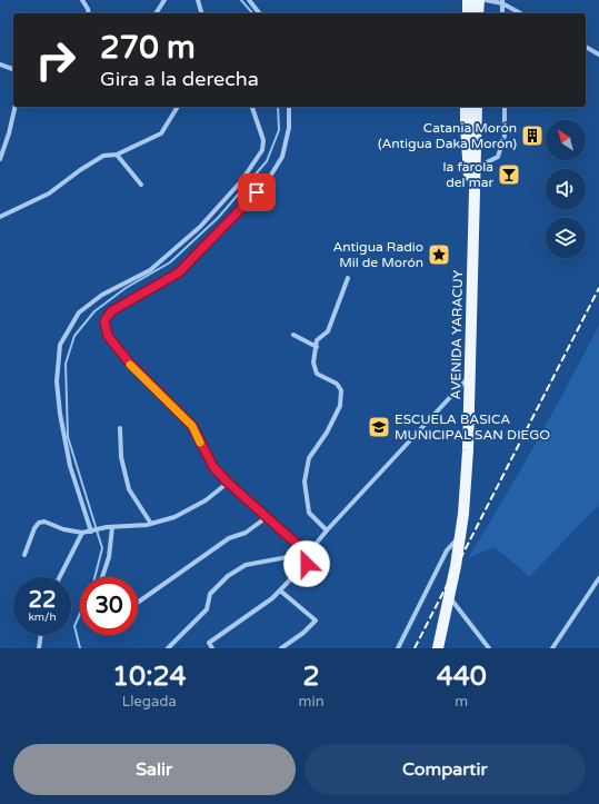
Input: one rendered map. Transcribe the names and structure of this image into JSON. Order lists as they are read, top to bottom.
{
  "streets": {
    "main road": ["AVENIDA YARACUY"]
  },
  "places": {
    "building": ["Catania Morón (Antigua Daka Morón)"],
    "bar": ["la farola del mar"],
    "place": ["Antigua Radio Mil de Morón"],
    "school or university": ["ESCUELA BASICA MUNICIPAL SAN DIEGO"]
  },
  "north": "top left",
  "page": {
    "turn": ["270 m", "Gira a la derecha"],
    "speed": "22 km/h",
    "limit": "30",
    "eta": [
      "10:24",
      "Llegada",
      "2",
      "min",
      "440",
      "m"
    ],
    "buttons": ["Salir", "Compartir"]
  }
}
